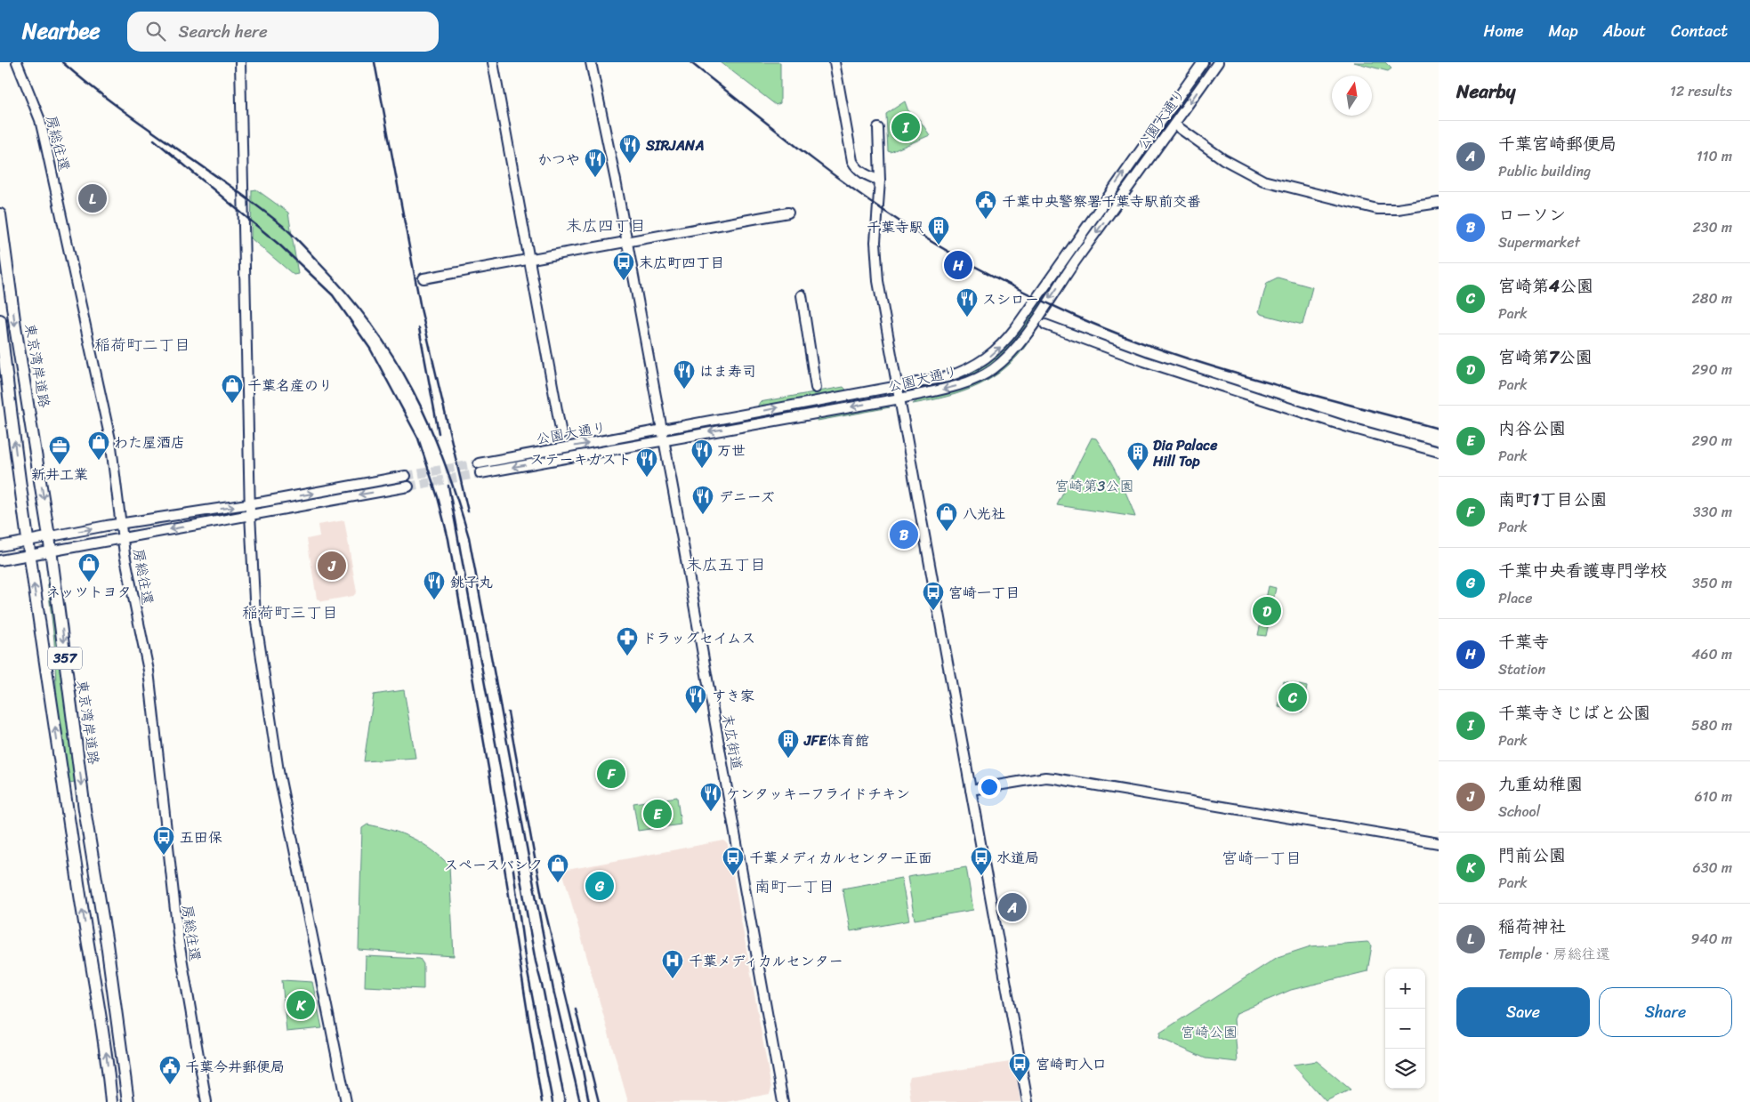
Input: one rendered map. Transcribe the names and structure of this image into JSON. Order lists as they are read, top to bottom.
{
  "streets": {
    "highway": ["東京湾岸道路", "357"],
    "street": ["公園大通り", "房総往還", "末広街道"]
  },
  "crossings": [
    ["公園大通り", "末広街道"]
  ],
  "districts": [
    "末広四丁目",
    "稲荷町二丁目",
    "末広五丁目",
    "稲荷町三丁目",
    "宮崎一丁目",
    "南町一丁目"
  ],
  "parks": ["宮崎第3公園", "宮崎公園"],
  "places": {
    "restaurant": [
      "SIRJANA",
      "かつや",
      "スシロー",
      "はま寿司",
      "万世",
      "ステーキガスト",
      "デニーズ",
      "銚子丸",
      "すき家",
      "ケンタッキーフライドチキン"
    ],
    "public building": ["千葉中央警察署千葉寺駅前交番", "千葉今井郵便局"],
    "building": ["千葉寺駅", "Dia Palace Hill Top", "JFE体育館"],
    "bus stop": [
      "末広町四丁目",
      "宮崎一丁目",
      "五田保",
      "千葉メディカルセンター正面",
      "水道局",
      "宮崎町入口"
    ],
    "shop": [
      "千葉名産のり",
      "わた屋酒店",
      "八光社",
      "ネッツトヨタ",
      "スペースバンク"
    ],
    "office": ["新井工業"],
    "pharmacy": ["ドラッグセイムス"],
    "hospital": ["千葉メディカルセンター"]
  },
  "north": "top",
  "page": {
    "header": "Nearbee",
    "search": "Search here",
    "nav": [
      "Home",
      "Map",
      "About",
      "Contact"
    ],
    "heading": ["Nearby", "12 results"],
    "pins": [
      "I",
      "L",
      "H",
      "B",
      "J",
      "D",
      "C",
      "F",
      "E",
      "G",
      "A",
      "K"
    ],
    "list": [
      {
        "mark": "A",
        "name": "千葉宮崎郵便局",
        "note": "Public building",
        "value": "110 m"
      },
      {
        "mark": "B",
        "name": "ローソン",
        "note": "Supermarket",
        "value": "230 m"
      },
      {
        "mark": "C",
        "name": "宮崎第4公園",
        "note": "Park",
        "value": "280 m"
      },
      {
        "mark": "D",
        "name": "宮崎第7公園",
        "note": "Park",
        "value": "290 m"
      },
      {
        "mark": "E",
        "name": "内谷公園",
        "note": "Park",
        "value": "290 m"
      },
      {
        "mark": "F",
        "name": "南町1丁目公園",
        "note": "Park",
        "value": "330 m"
      },
      {
        "mark": "G",
        "name": "千葉中央看護専門学校",
        "note": "Place",
        "value": "350 m"
      },
      {
        "mark": "H",
        "name": "千葉寺",
        "note": "Station",
        "value": "460 m"
      },
      {
        "mark": "I",
        "name": "千葉寺きじばと公園",
        "note": "Park",
        "value": "580 m"
      },
      {
        "mark": "J",
        "name": "九重幼稚園",
        "note": "School",
        "value": "610 m"
      },
      {
        "mark": "K",
        "name": "門前公園",
        "note": "Park",
        "value": "630 m"
      },
      {
        "mark": "L",
        "name": "稲荷神社",
        "note": "Temple · 房総往還",
        "value": "940 m"
      }
    ],
    "map_buttons": ["+", "−"],
    "buttons": ["Save", "Share"]
  }
}
